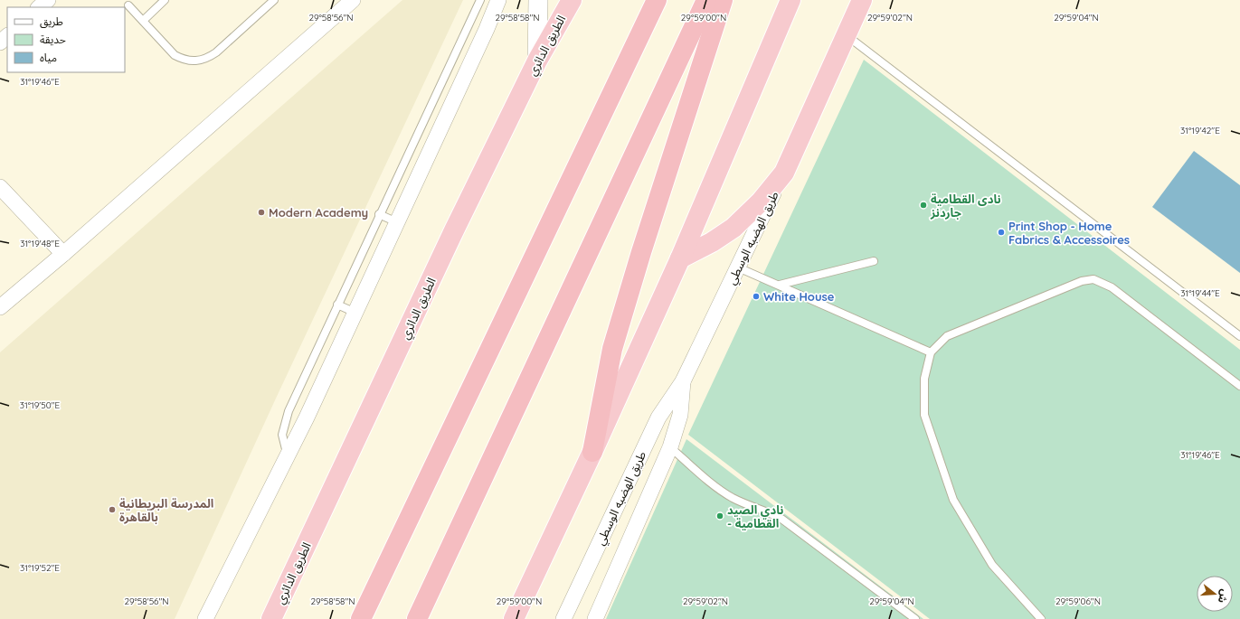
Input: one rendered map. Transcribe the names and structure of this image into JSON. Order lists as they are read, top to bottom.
{
  "streets": {
    "highway": ["الطريق الدائري"],
    "street": ["طريق الهضبه الوسطي"]
  },
  "places": [
    "نادى القطامية جاردنز",
    "Modern Academy",
    "Print Shop - Home Fabrics & Accessoires",
    "White House",
    "المدرسة البريطانية بالقاهرة",
    "نادي الصيد - القطامية"
  ],
  "legend": ["طريق", "حديقة", "مياه"],
  "north": "right",
  "coordinates": [
    "29°58'56\"N",
    "29°58'58\"N",
    "29°59'00\"N",
    "29°59'02\"N",
    "29°59'04\"N",
    "31°19'46\"E",
    "31°19'42\"E",
    "31°19'48\"E",
    "31°19'44\"E",
    "31°19'50\"E",
    "31°19'52\"E",
    "29°59'06\"N"
  ]
}
